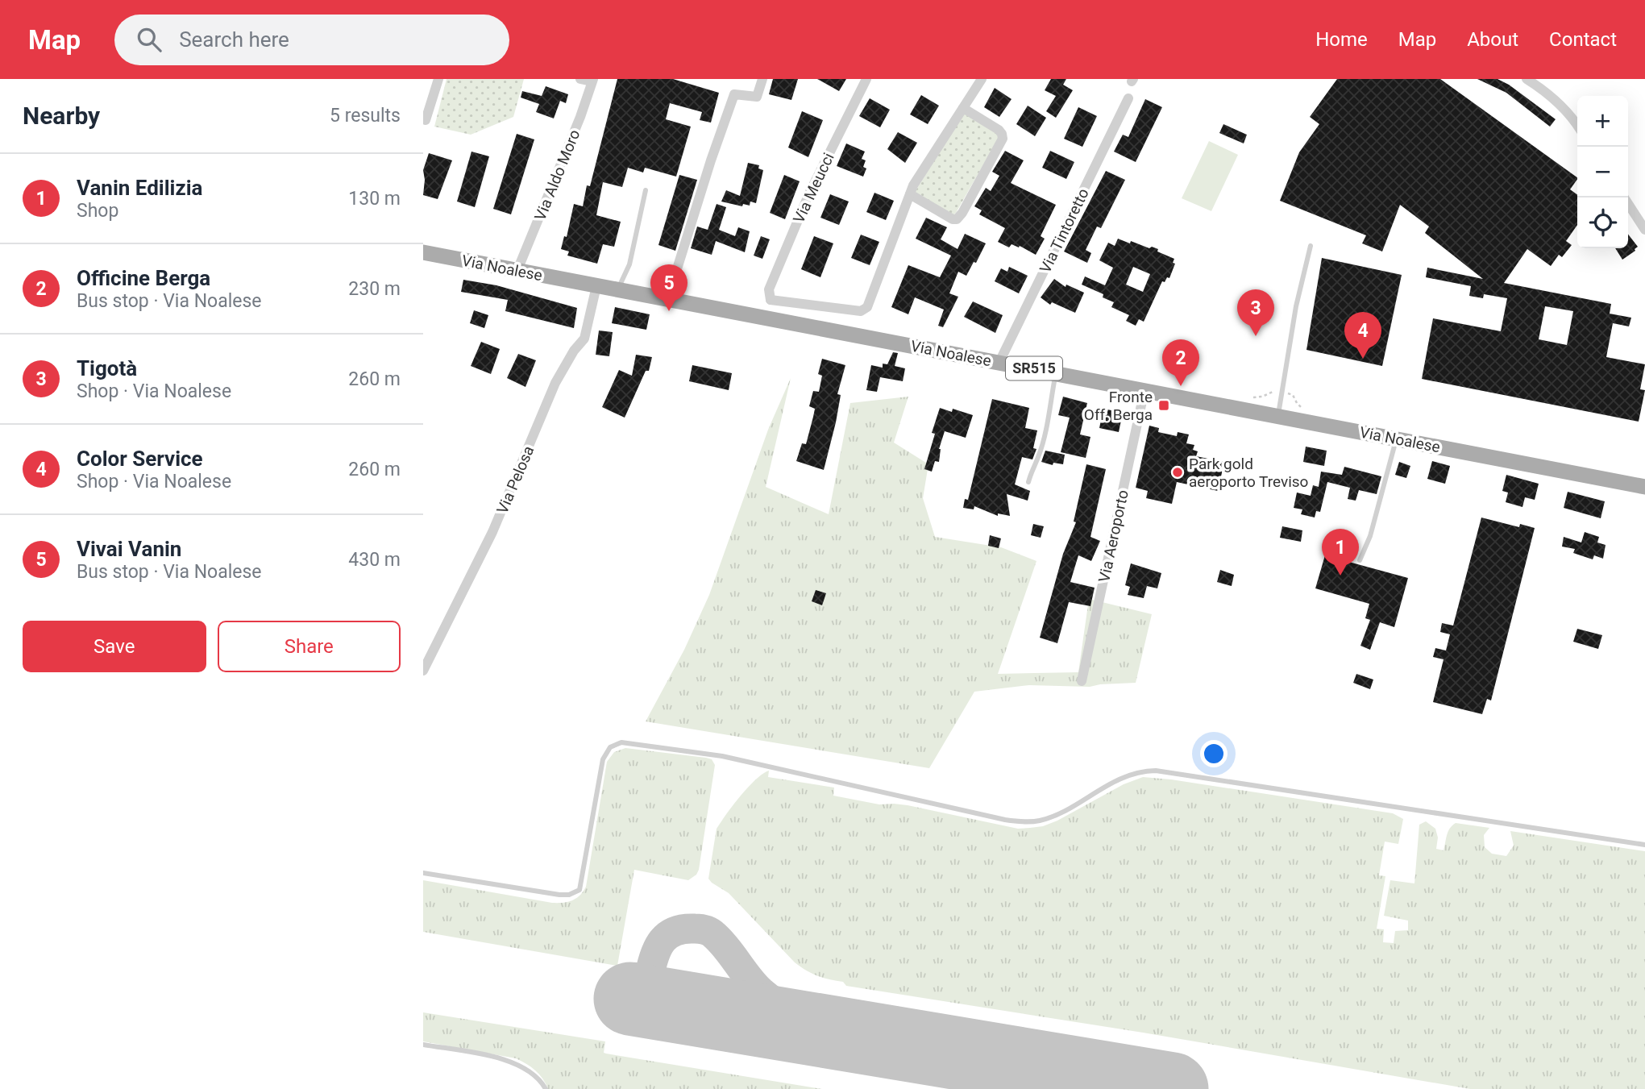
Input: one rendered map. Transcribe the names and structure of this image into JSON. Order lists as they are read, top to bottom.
{
  "streets": {
    "main road": ["Via Noalese", "SR515"],
    "street": [
      "Via Aldo Moro",
      "Via Meucci",
      "Via Tintoretto",
      "Via Pelosa",
      "Via Aeroporto"
    ]
  },
  "crossings": [
    ["Via Aldo Moro", "Via Noalese"],
    ["Via Meucci", "Via Noalese"],
    ["Via Tintoretto", "Via Noalese"],
    ["Via Noalese", "Via Pelosa"],
    ["Via Noalese", "Via Aeroporto"]
  ],
  "places": {
    "transit": ["Fronte Off. Berga"],
    "other": ["Park gold aeroporto Treviso"]
  },
  "page": {
    "header": "Map",
    "search": "Search here",
    "nav": [
      "Home",
      "Map",
      "About",
      "Contact"
    ],
    "heading": ["Nearby", "5 results"],
    "map_buttons": ["+", "−"],
    "list": [
      {
        "mark": "1",
        "name": "Vanin Edilizia",
        "note": "Shop",
        "value": "130 m"
      },
      {
        "mark": "2",
        "name": "Officine Berga",
        "note": "Bus stop · Via Noalese",
        "value": "230 m"
      },
      {
        "mark": "3",
        "name": "Tigotà",
        "note": "Shop · Via Noalese",
        "value": "260 m"
      },
      {
        "mark": "4",
        "name": "Color Service",
        "note": "Shop · Via Noalese",
        "value": "260 m"
      },
      {
        "mark": "5",
        "name": "Vivai Vanin",
        "note": "Bus stop · Via Noalese",
        "value": "430 m"
      }
    ],
    "pins": [
      "5",
      "3",
      "4",
      "2",
      "1"
    ],
    "buttons": ["Save", "Share"]
  }
}
